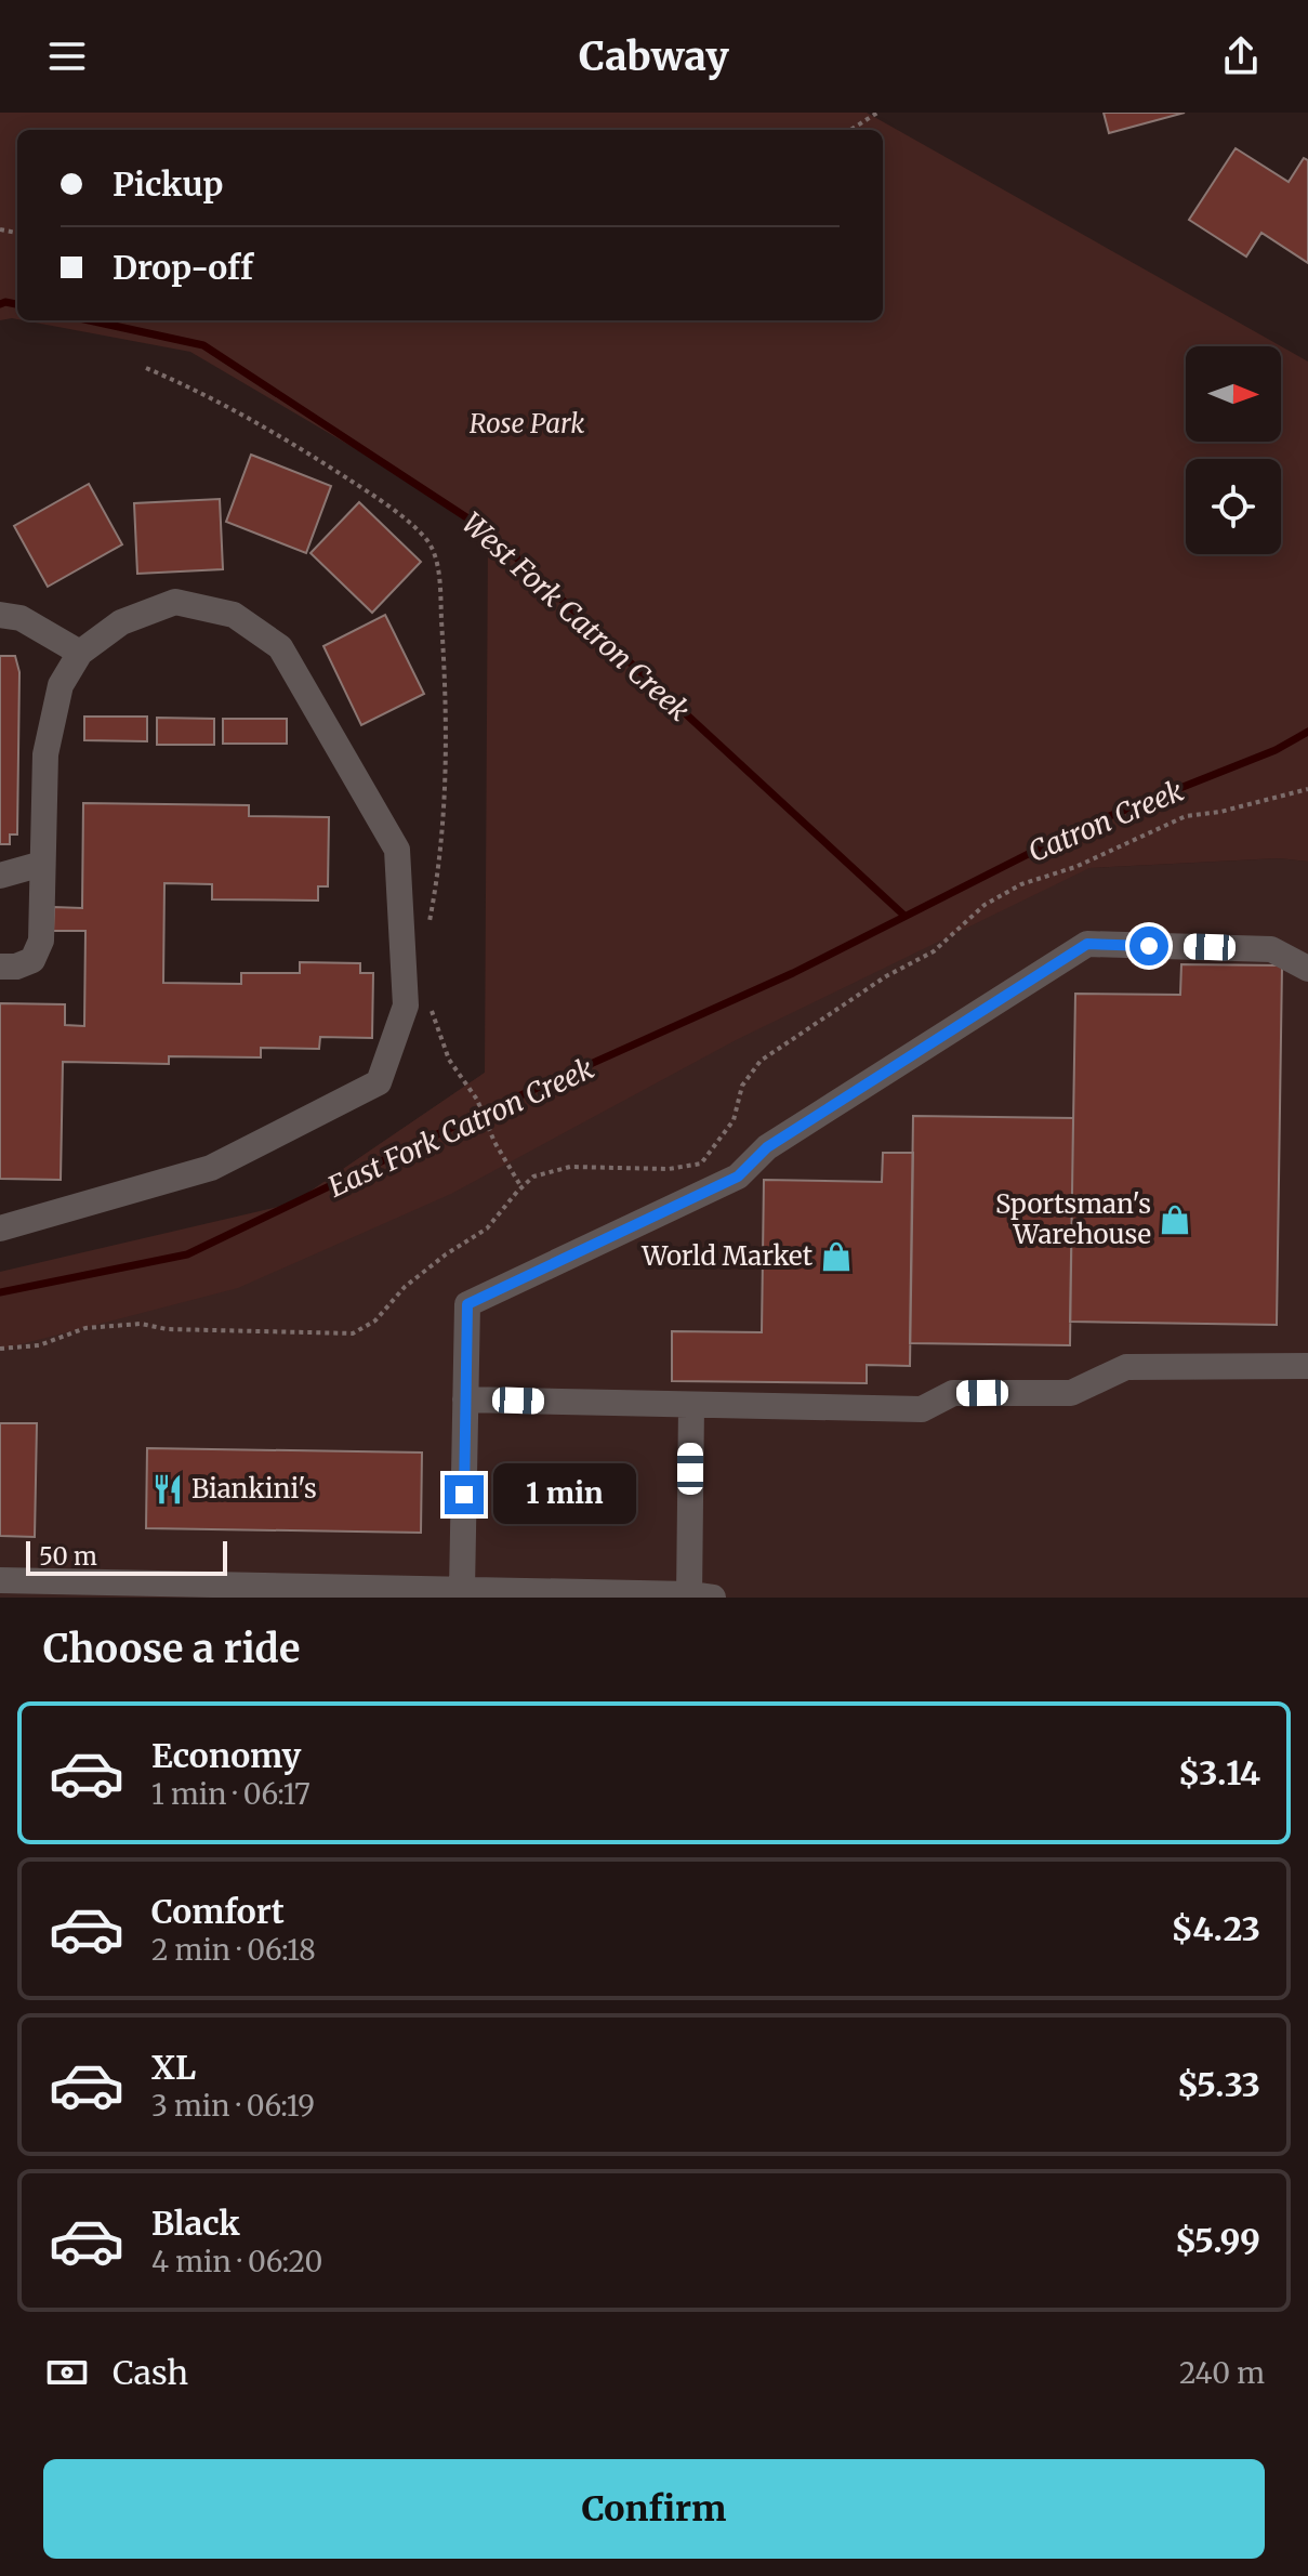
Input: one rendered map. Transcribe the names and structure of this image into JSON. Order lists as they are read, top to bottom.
{
  "water": ["West Fork Catron Creek", "Catron Creek", "East Fork Catron Creek"],
  "parks": ["Rose Park"],
  "places": {
    "shop": ["Sportsman's Warehouse", "World Market"],
    "restaurant": ["Biankini's"]
  },
  "scale_bar": "50 m",
  "north": "right",
  "page": {
    "header": "Cabway",
    "banner": ["Pickup", "Drop-off"],
    "bubble": "1 min",
    "scale": "50 m",
    "heading": "Choose a ride",
    "list": [
      {
        "name": "Economy",
        "note": "1 min · 06:17",
        "value": "$3.14"
      },
      {
        "name": "Comfort",
        "note": "2 min · 06:18",
        "value": "$4.23"
      },
      {
        "name": "XL",
        "note": "3 min · 06:19",
        "value": "$5.33"
      },
      {
        "name": "Black",
        "note": "4 min · 06:20",
        "value": "$5.99"
      }
    ],
    "pay": ["Cash", "240 m"],
    "buttons": "Confirm"
  }
}
